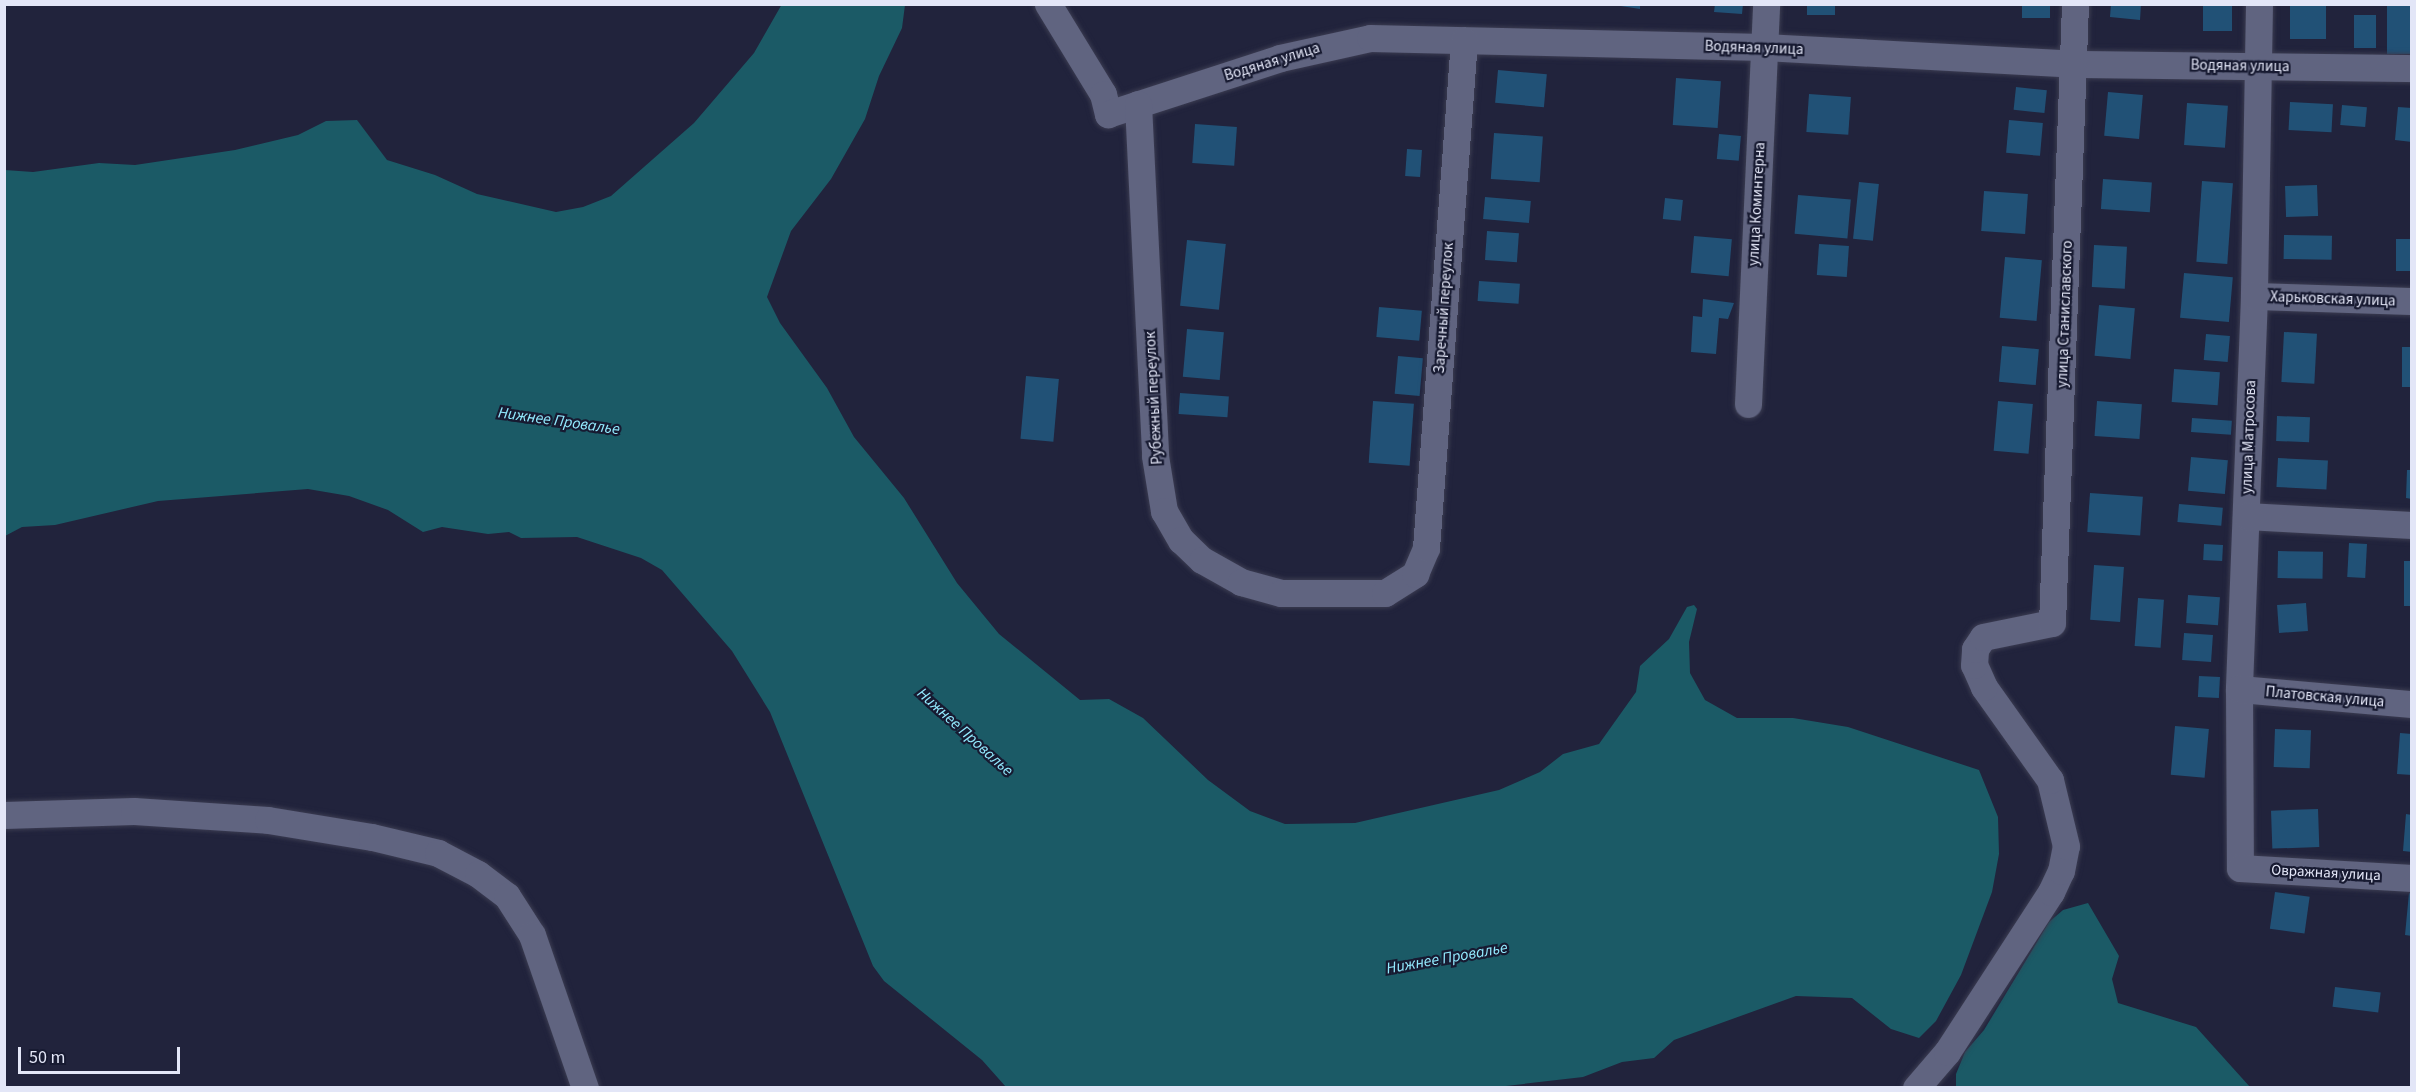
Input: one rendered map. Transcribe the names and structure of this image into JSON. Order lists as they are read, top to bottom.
{
  "streets": {
    "street": [
      "Водяная улица",
      "улица Коминтерна",
      "Харьковская улица",
      "Заречный переулок",
      "улица Станиславского",
      "Рубежный переулок",
      "улица Матросова",
      "Платовская улица",
      "Овражная улица"
    ]
  },
  "crossings": [
    ["Водяная улица", "улица Коминтерна"],
    ["Водяная улица", "Заречный переулок"],
    ["Водяная улица", "улица Станиславского"],
    ["Водяная улица", "Рубежный переулок"],
    ["Водяная улица", "улица Матросова"],
    ["Харьковская улица", "улица Матросова"],
    ["Заречный переулок", "Рубежный переулок"],
    ["улица Матросова", "Платовская улица"],
    ["улица Матросова", "Овражная улица"]
  ],
  "water": ["Нижнее Провалье"],
  "scale_bar": "50 m"
}
